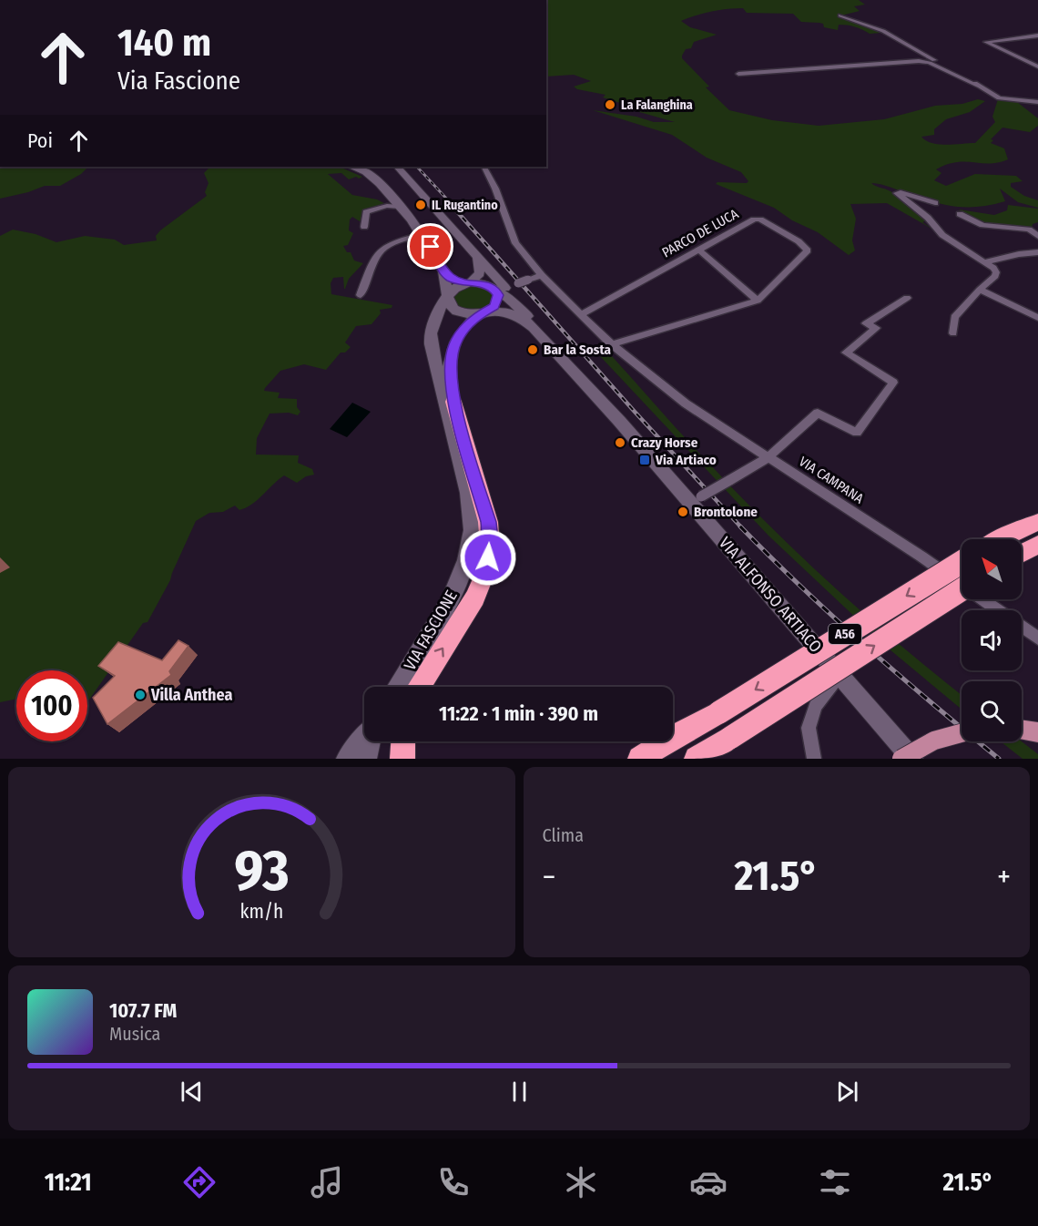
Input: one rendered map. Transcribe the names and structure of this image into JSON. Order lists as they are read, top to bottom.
{
  "streets": {
    "highway": ["A56"],
    "main road": ["VIA ALFONSO ARTIACO", "VIA FASCIONE"],
    "street": ["PARCO DE LUCA", "VIA CAMPANA"]
  },
  "crossings": [
    ["PARCO DE LUCA", "VIA CAMPANA"]
  ],
  "places": {
    "other": [
      "La Falanghina",
      "IL Rugantino",
      "Bar la Sosta",
      "Crazy Horse",
      "Brontolone",
      "Villa Anthea"
    ],
    "transit": ["Via Artiaco"]
  },
  "north": "top left",
  "page": {
    "turn": ["140 m", "Via Fascione"],
    "then": "Poi",
    "limit": "100",
    "trip": "11:22 · 1 min · 390 m",
    "tile": "Clima",
    "heat": ["−", "21.5°", "+"],
    "song": ["107.7 FM", "Musica"],
    "tabs": ["11:21", "21.5°"],
    "gauge": ["93", "km/h"]
  }
}
